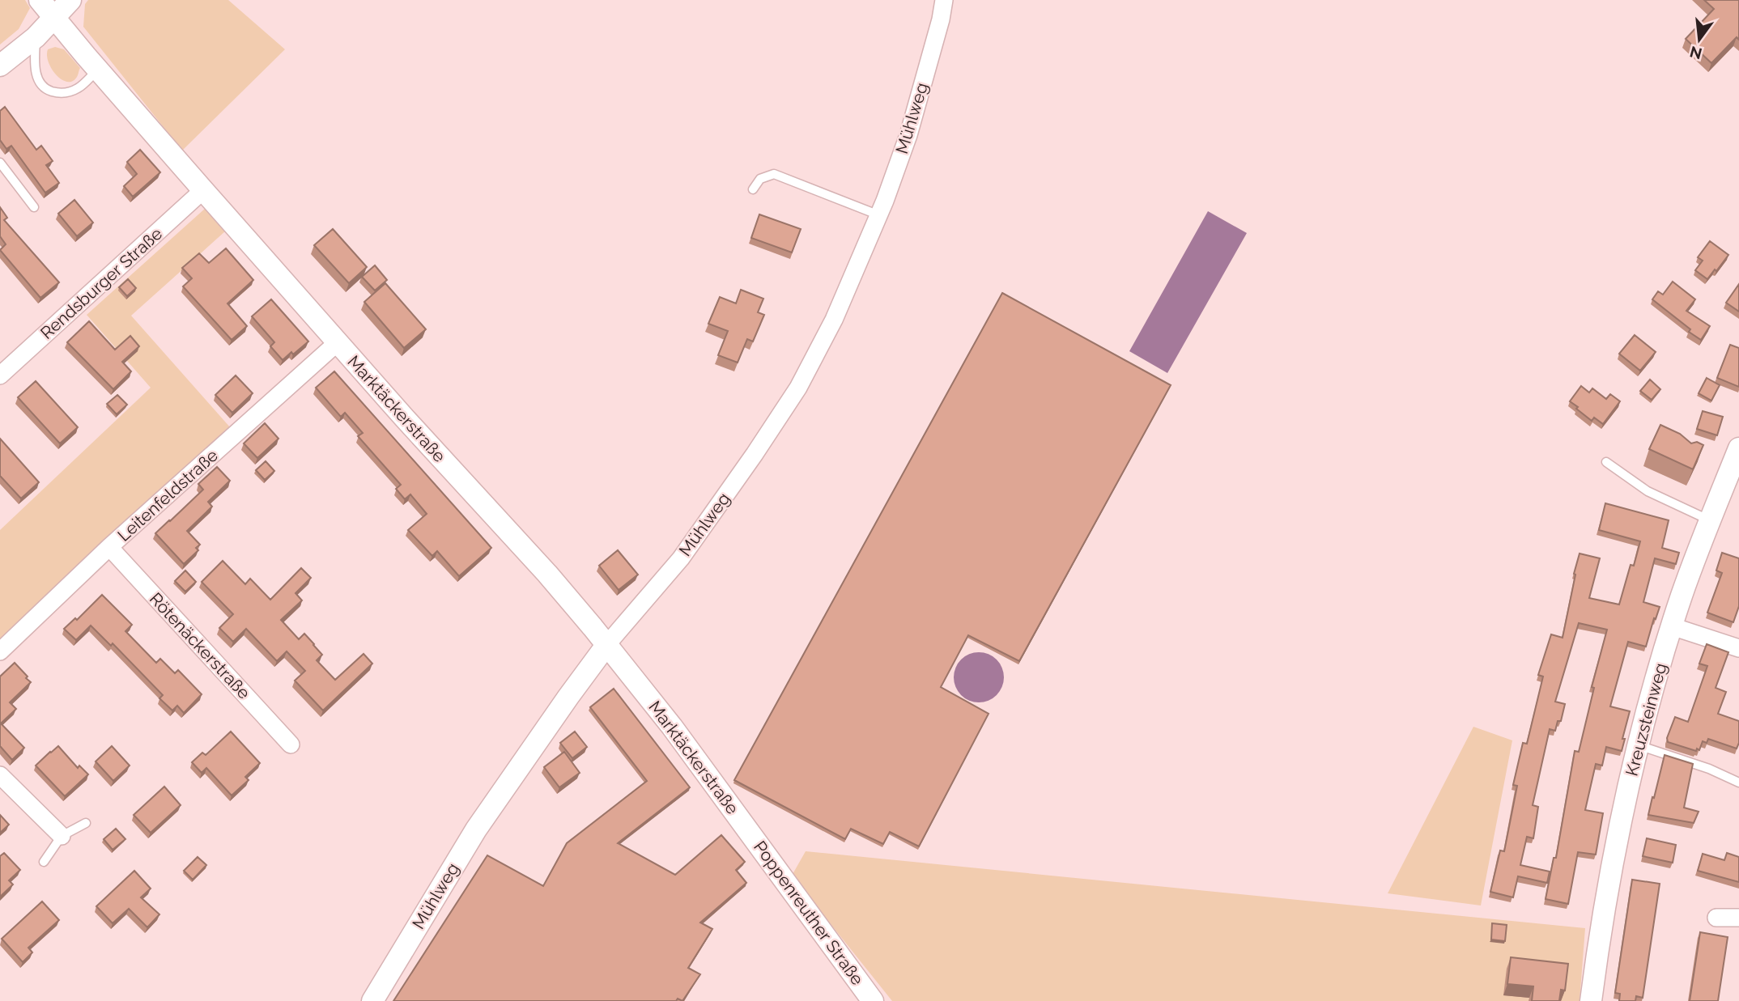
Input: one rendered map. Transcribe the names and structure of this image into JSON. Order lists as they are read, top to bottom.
{
  "streets": {
    "street": [
      "Mühlweg",
      "Rendsburger Straße",
      "Marktäckerstraße",
      "Leitenfeldstraße",
      "Rötenäckerstraße",
      "Kreuzsteinweg",
      "Poppenreuther Straße"
    ]
  },
  "crossings": [
    ["Mühlweg", "Marktäckerstraße"],
    ["Rendsburger Straße", "Marktäckerstraße"],
    ["Marktäckerstraße", "Leitenfeldstraße"],
    ["Marktäckerstraße", "Poppenreuther Straße"],
    ["Leitenfeldstraße", "Rötenäckerstraße"]
  ],
  "north": "bottom"
}
